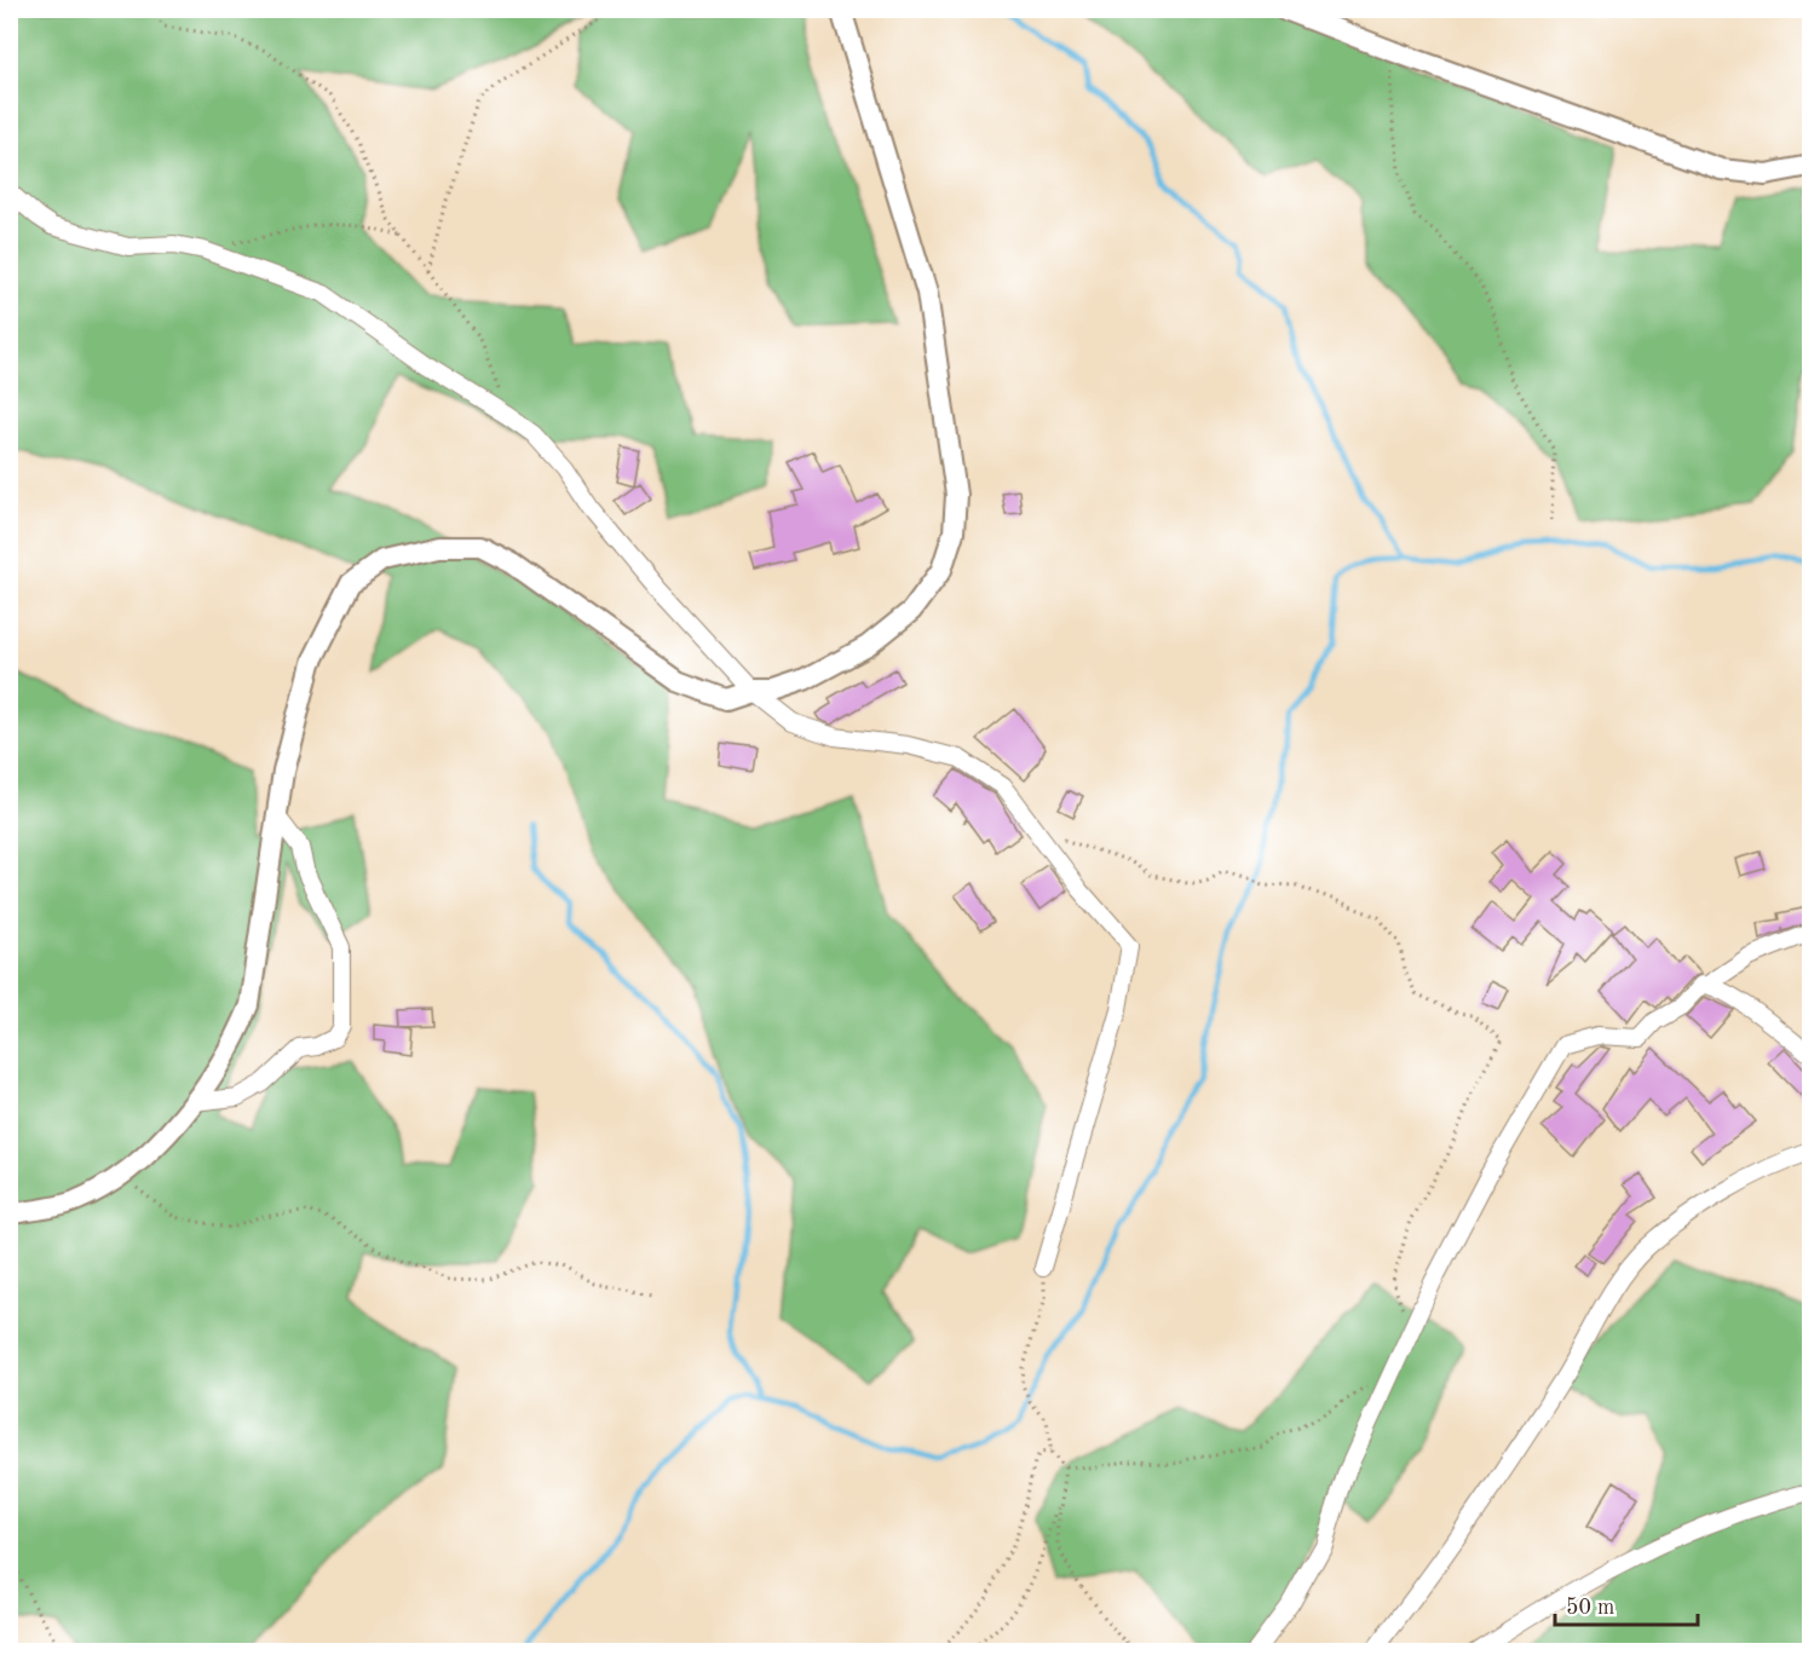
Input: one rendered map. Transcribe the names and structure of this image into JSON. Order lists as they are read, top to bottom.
{
  "scale_bar": "50 m"
}
